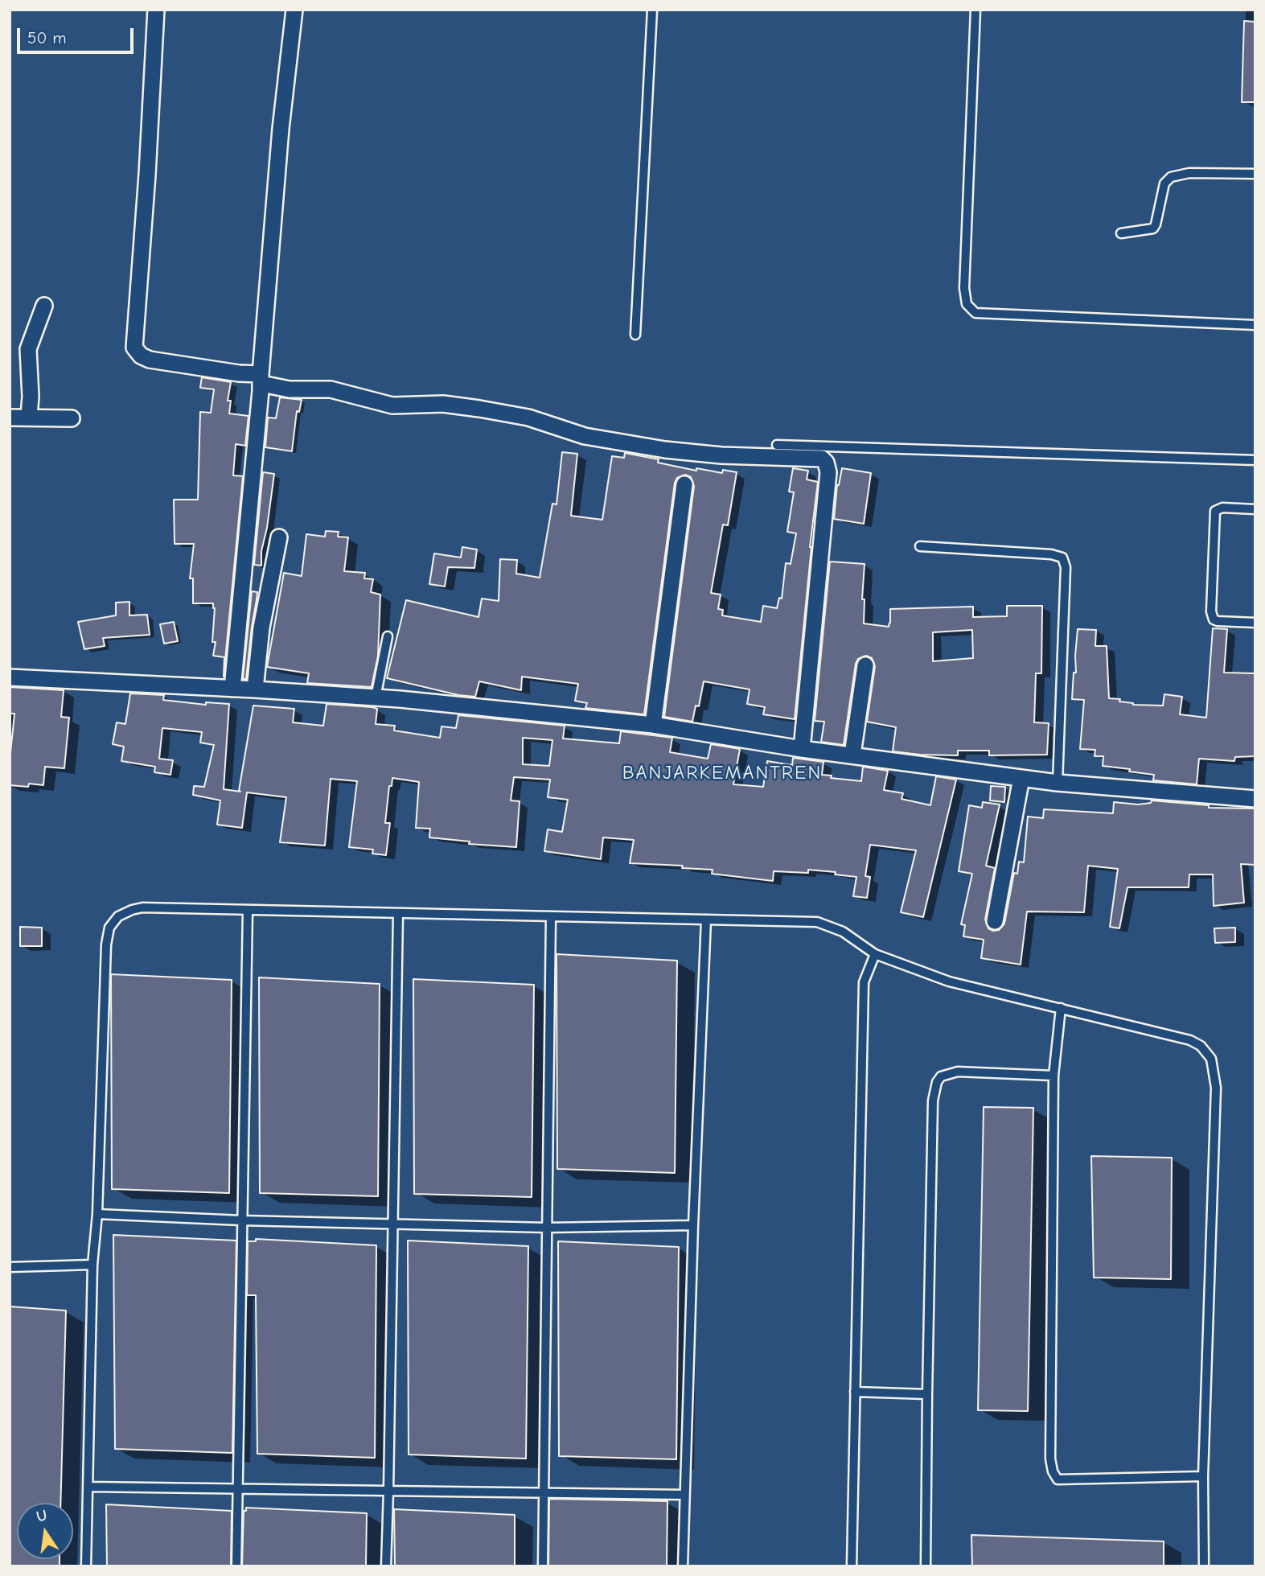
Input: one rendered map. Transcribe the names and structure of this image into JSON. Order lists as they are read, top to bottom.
{
  "districts": ["BANJARKEMANTREN"],
  "scale_bar": "50 m",
  "north": "top"
}
